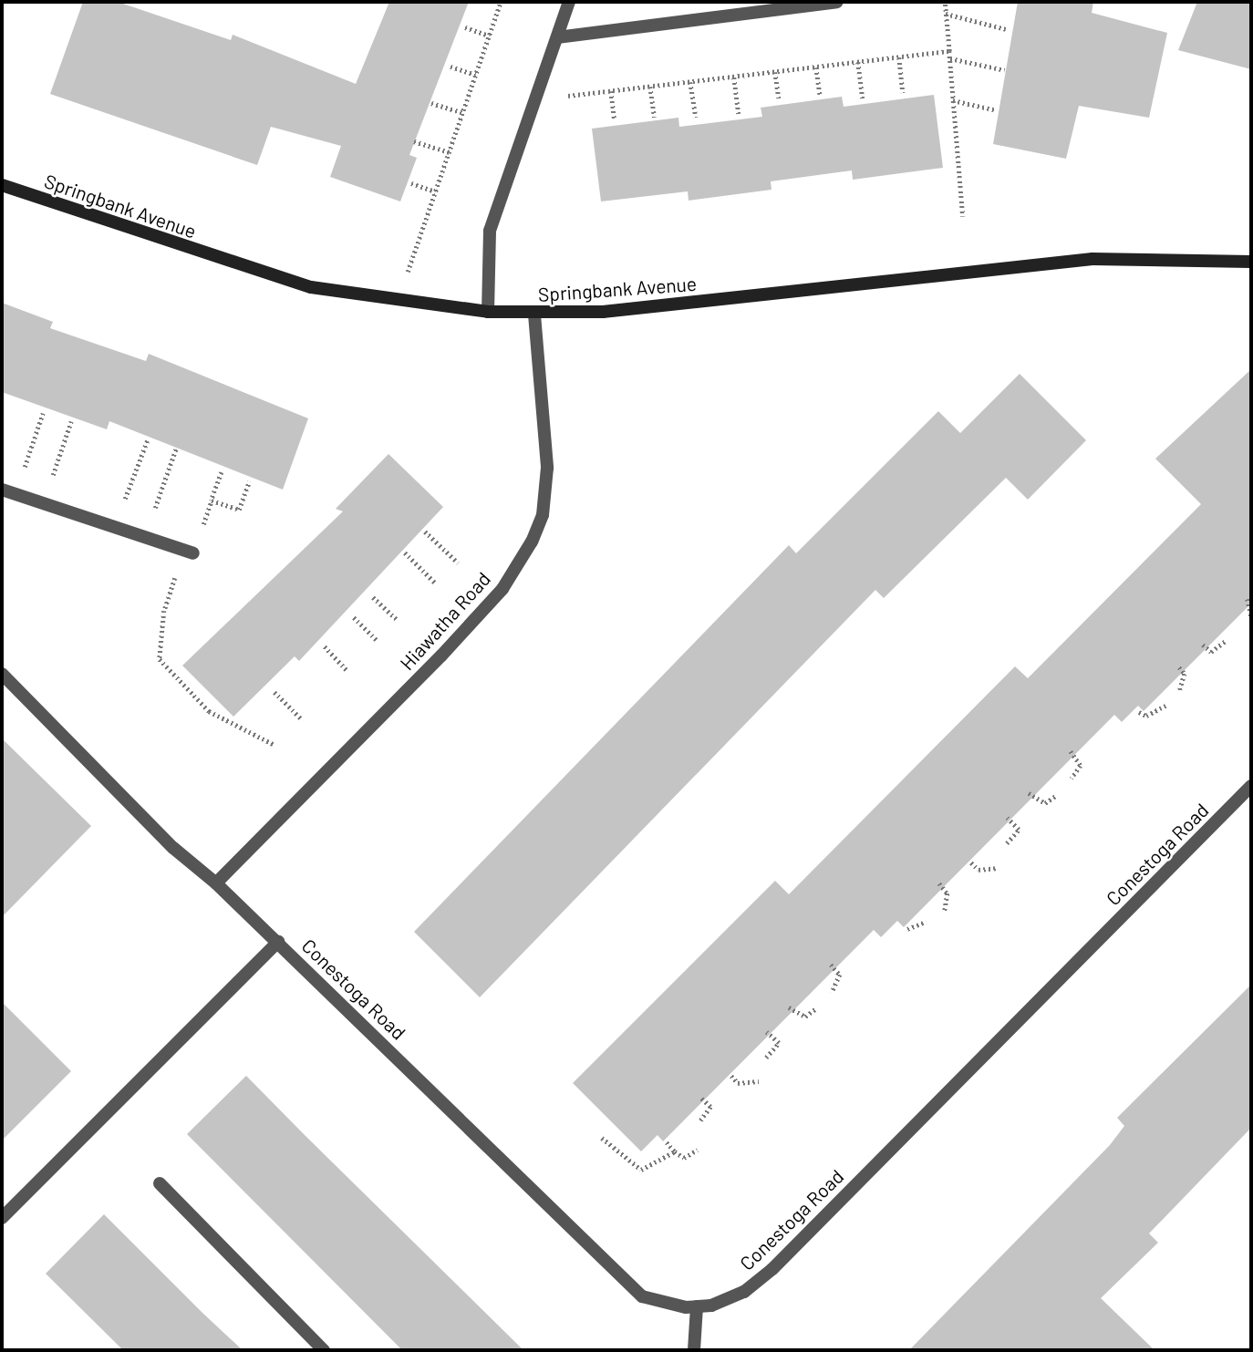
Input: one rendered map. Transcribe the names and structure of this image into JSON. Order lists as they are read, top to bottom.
{
  "streets": {
    "main road": ["Springbank Avenue"],
    "street": ["Hiawatha Road", "Conestoga Road"]
  },
  "crossings": [
    ["Springbank Avenue", "Hiawatha Road"],
    ["Hiawatha Road", "Conestoga Road"]
  ]
}
